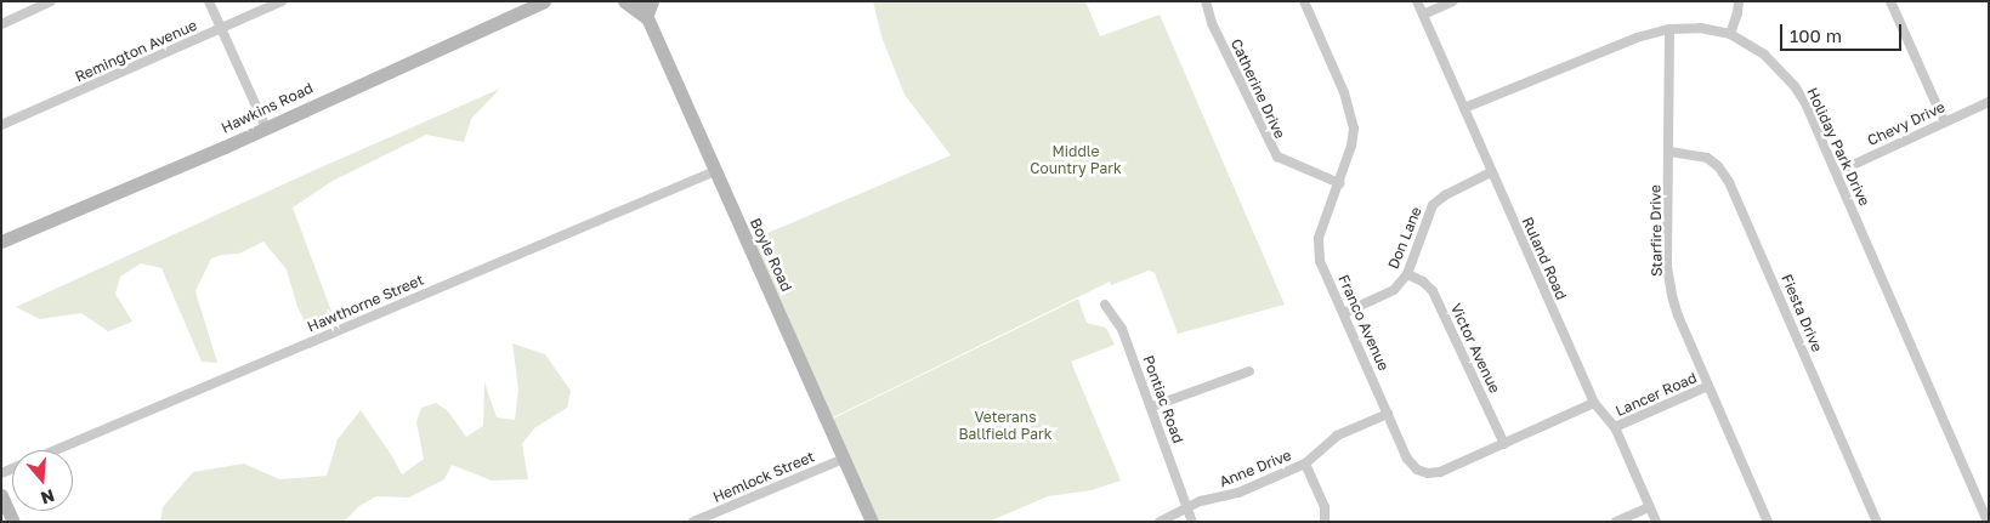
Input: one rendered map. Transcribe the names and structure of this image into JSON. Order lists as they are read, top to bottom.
{
  "streets": {
    "street": [
      "Remington Avenue",
      "Catherine Drive",
      "Hawkins Road",
      "Chevy Drive",
      "Holiday Park Drive",
      "Starfire Drive",
      "Don Lane",
      "Boyle Road",
      "Ruland Road",
      "Hawthorne Street",
      "Fiesta Drive",
      "Franco Avenue",
      "Victor Avenue",
      "Lancer Road",
      "Pontiac Road",
      "Anne Drive",
      "Hemlock Street"
    ]
  },
  "crossings": [
    ["Catherine Drive", "Franco Avenue"],
    ["Chevy Drive", "Holiday Park Drive"],
    ["Holiday Park Drive", "Starfire Drive"],
    ["Holiday Park Drive", "Ruland Road"],
    ["Starfire Drive", "Fiesta Drive"],
    ["Starfire Drive", "Lancer Road"],
    ["Don Lane", "Ruland Road"],
    ["Don Lane", "Franco Avenue"],
    ["Don Lane", "Victor Avenue"],
    ["Boyle Road", "Hawthorne Street"],
    ["Boyle Road", "Hemlock Street"],
    ["Ruland Road", "Franco Avenue"],
    ["Ruland Road", "Lancer Road"],
    ["Franco Avenue", "Victor Avenue"],
    ["Franco Avenue", "Anne Drive"],
    ["Pontiac Road", "Anne Drive"]
  ],
  "parks": ["Middle Country Park", "Veterans Ballfield Park"],
  "scale_bar": "100 m",
  "north": "bottom"
}
